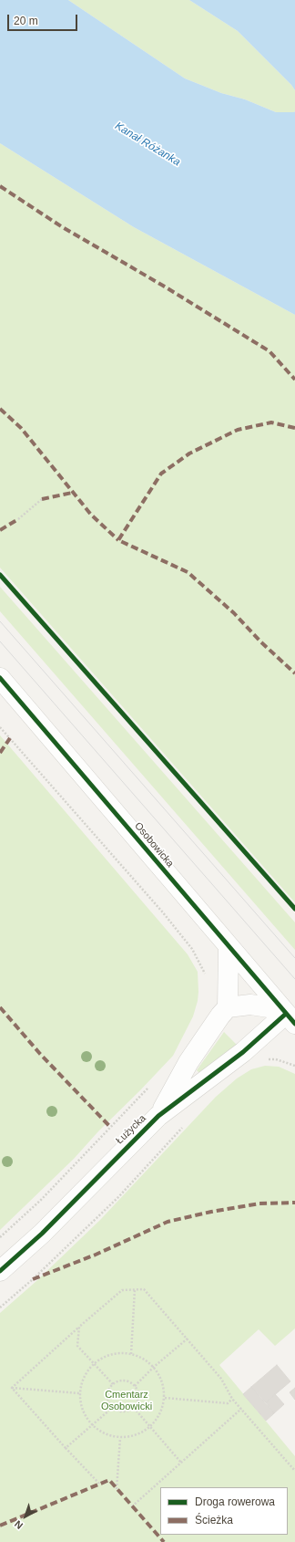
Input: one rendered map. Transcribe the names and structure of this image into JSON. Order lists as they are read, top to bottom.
{
  "streets": {
    "street": ["Osobowicka", "Łużycka"]
  },
  "crossings": [
    ["Osobowicka", "Łużycka"]
  ],
  "water": ["Kanał Różanka"],
  "parks": ["Cmentarz Osobowicki"],
  "legend": ["Droga rowerowa", "Ścieżka"],
  "scale_bar": "20 m",
  "north": "bottom left"
}
